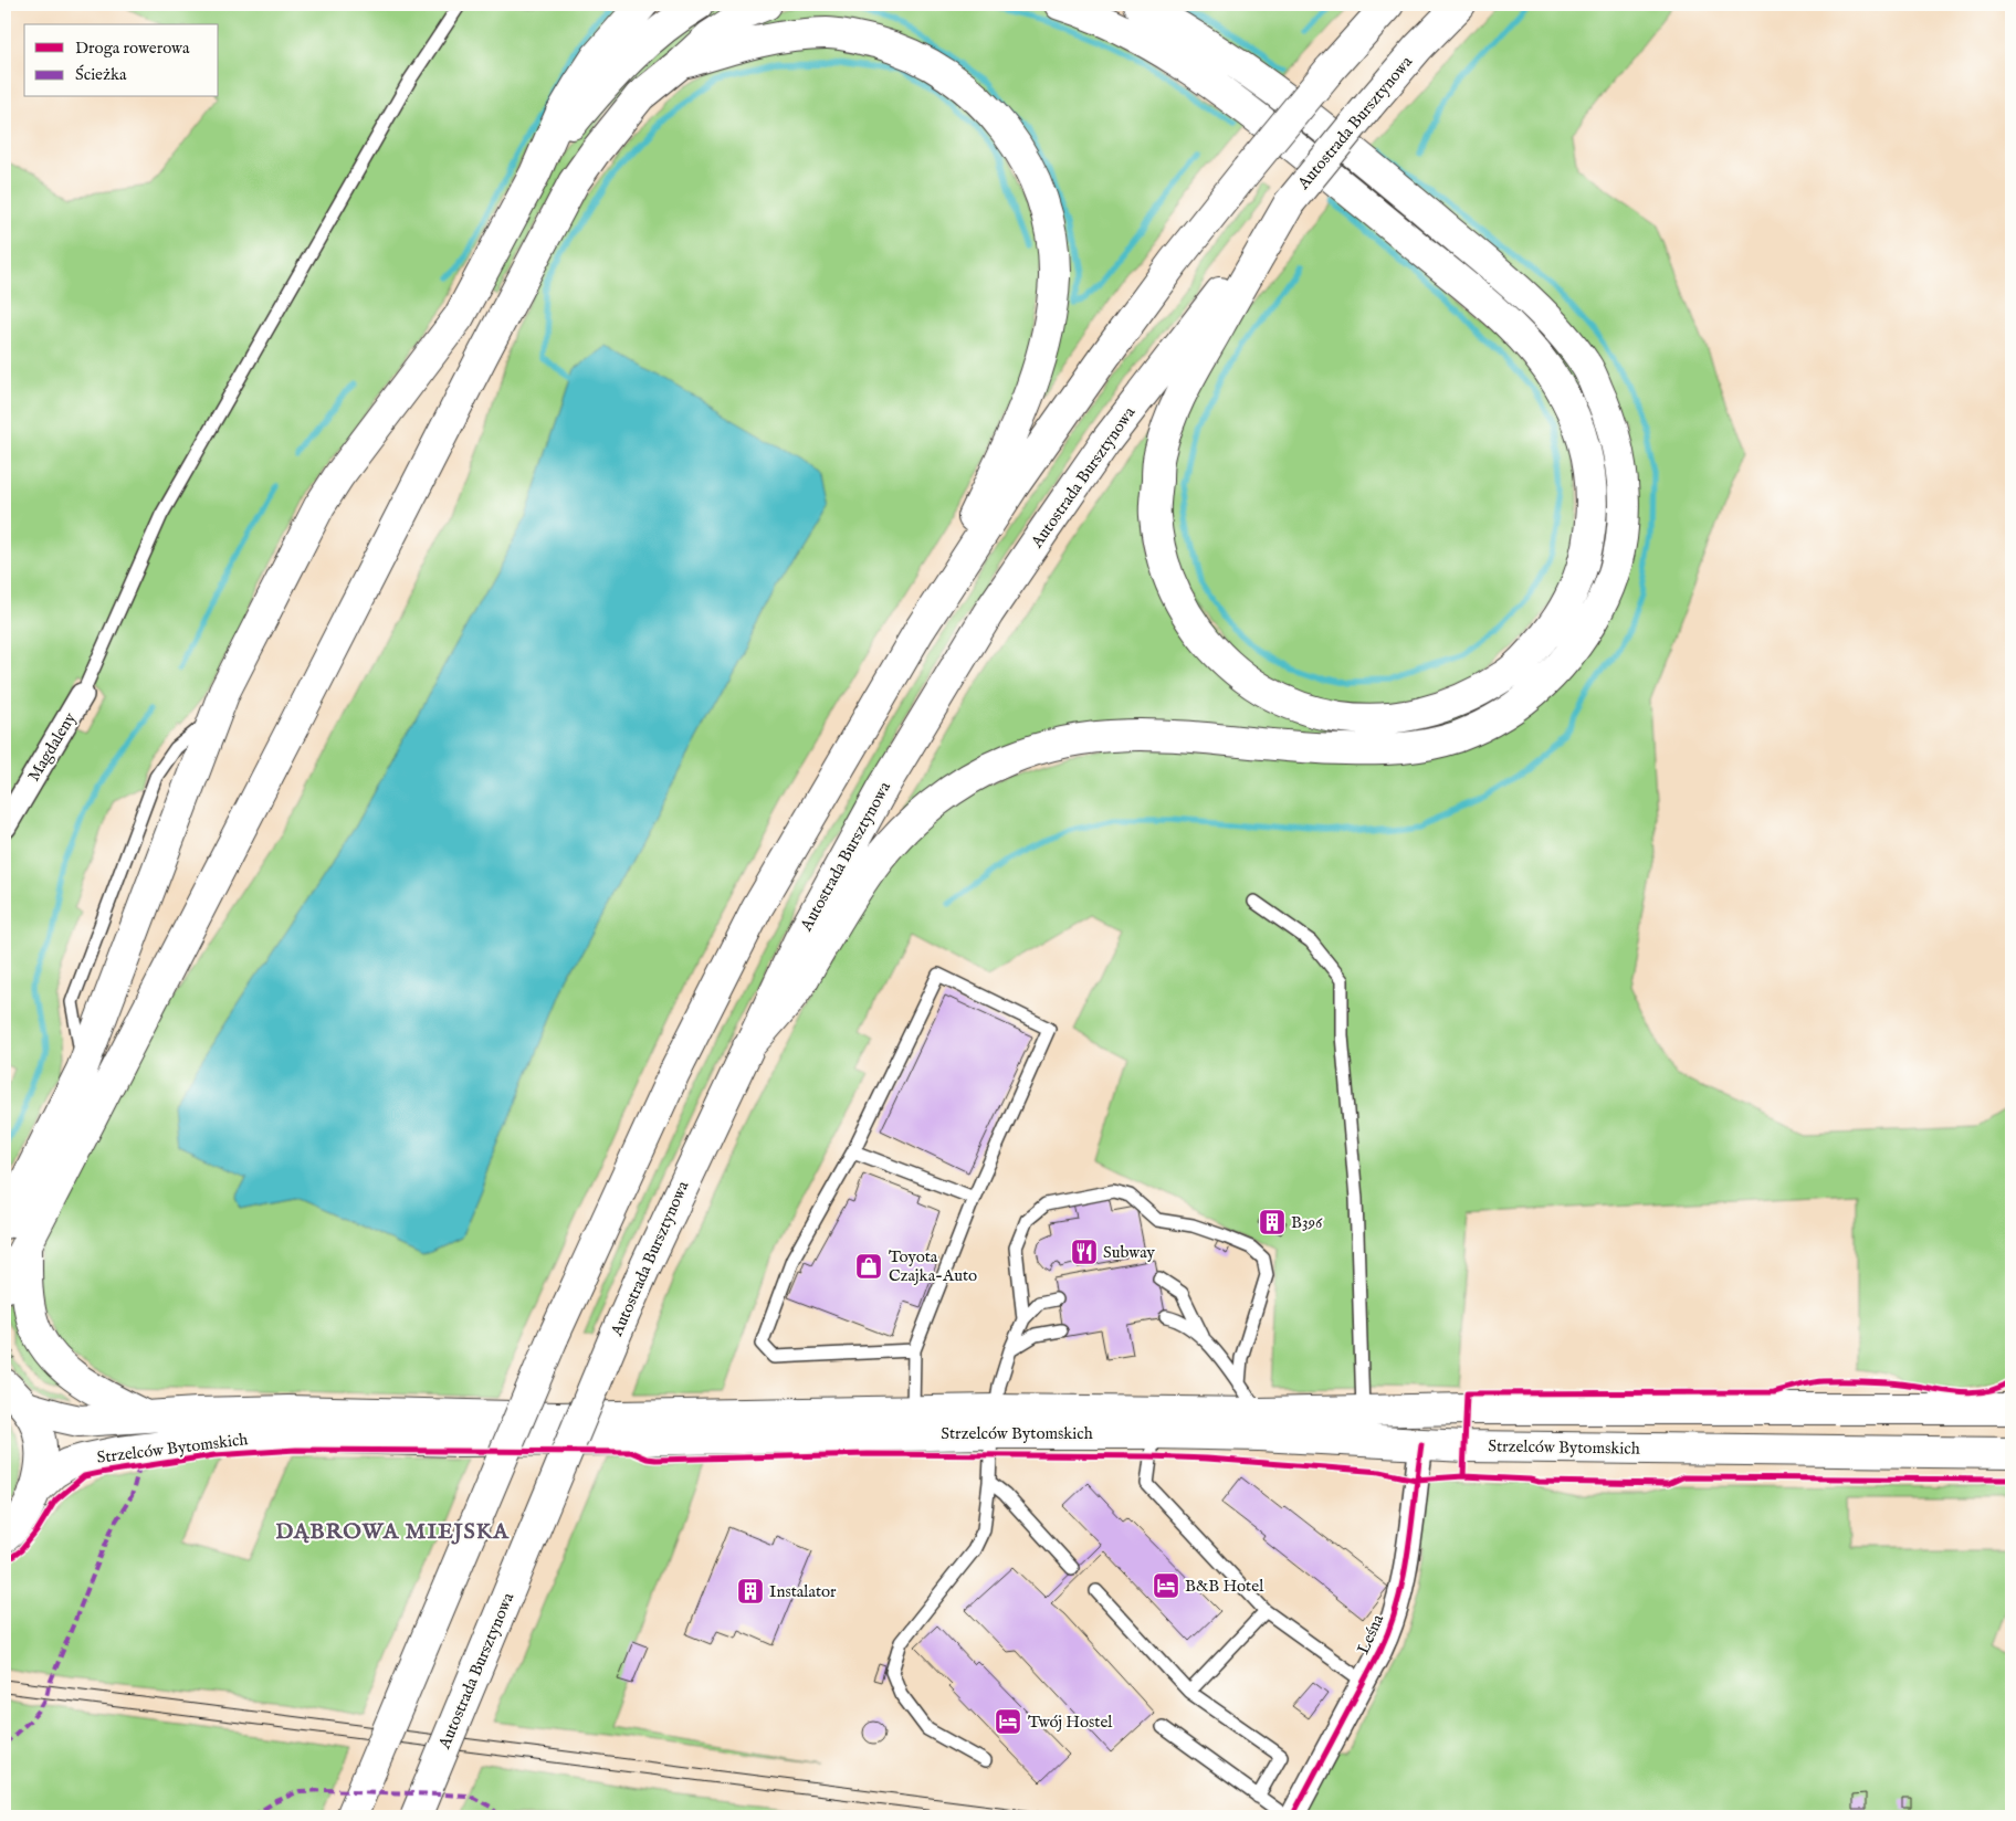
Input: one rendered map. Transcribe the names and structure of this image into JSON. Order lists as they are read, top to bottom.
{
  "streets": {
    "main road": ["Autostrada Bursztynowa", "Strzelców Bytomskich"],
    "street": ["Magdaleny", "Leśna"]
  },
  "crossings": [
    ["Strzelców Bytomskich", "Leśna"]
  ],
  "districts": ["DĄBROWA MIEJSKA"],
  "places": {
    "building": ["B396", "Instalator"],
    "restaurant": ["Subway"],
    "shop": ["Toyota Czajka-Auto"],
    "hotel": ["B&B Hotel", "Twój Hostel"]
  },
  "legend": ["Droga rowerowa", "Ścieżka"]
}
